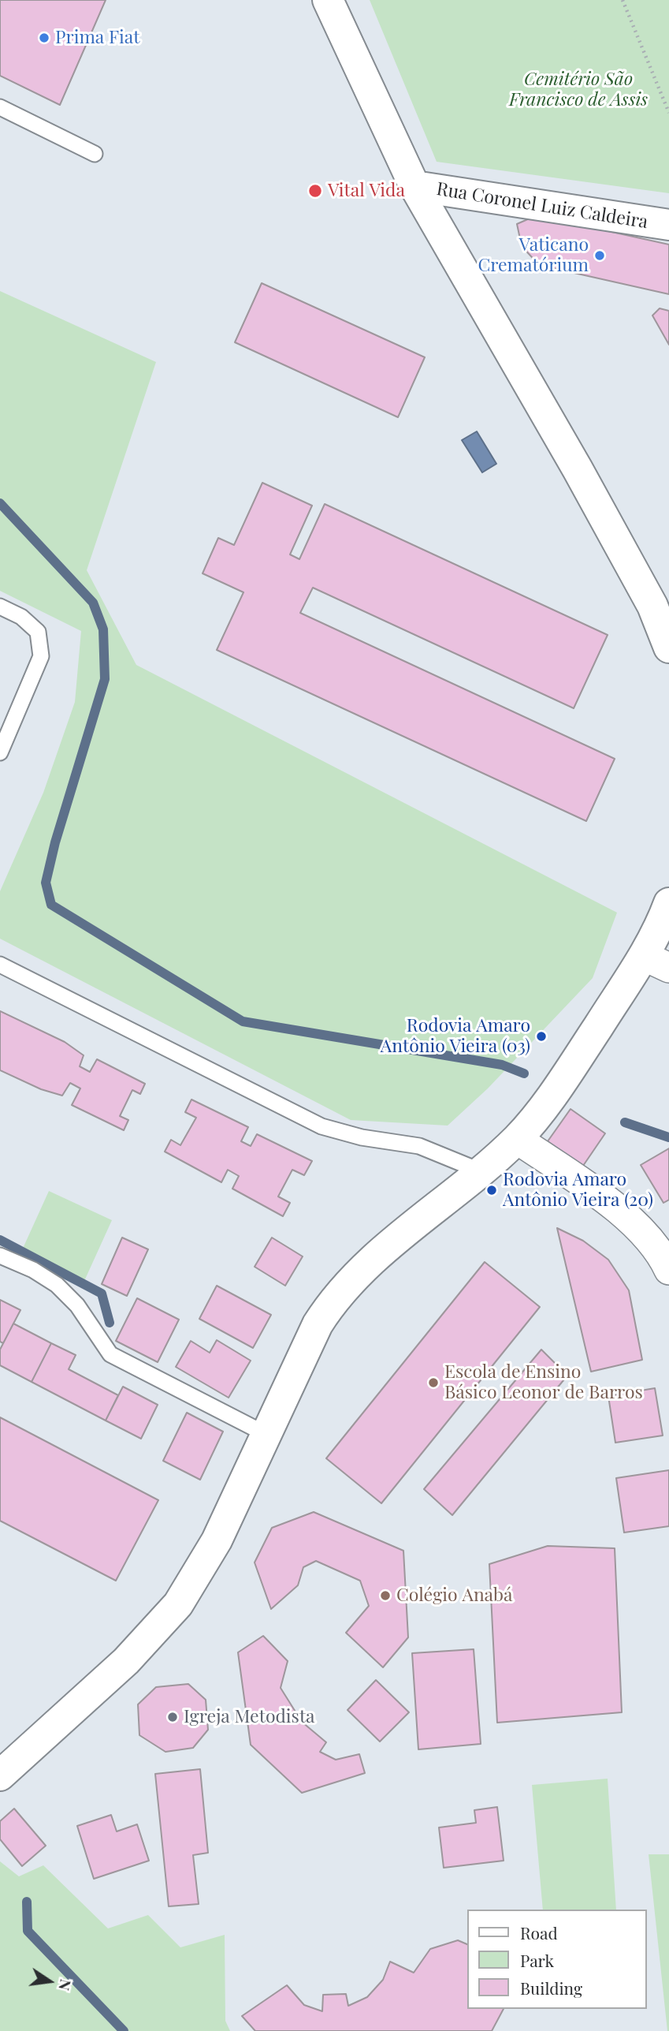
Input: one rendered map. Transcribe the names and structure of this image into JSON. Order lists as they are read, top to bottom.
{
  "streets": {
    "street": ["Rua Coronel Luiz Caldeira"]
  },
  "parks": ["Cemitério São Francisco de Assis"],
  "places": [
    "Prima Fiat",
    "Vital Vida",
    "Vaticano Crematórium",
    "Rodovia Amaro Antônio Vieira (03)",
    "Rodovia Amaro Antônio Vieira (20)",
    "Escola de Ensino Básico Leonor de Barros",
    "Colégio Anabá",
    "Igreja Metodista"
  ],
  "legend": ["Road", "Park", "Building"],
  "north": "right"
}
